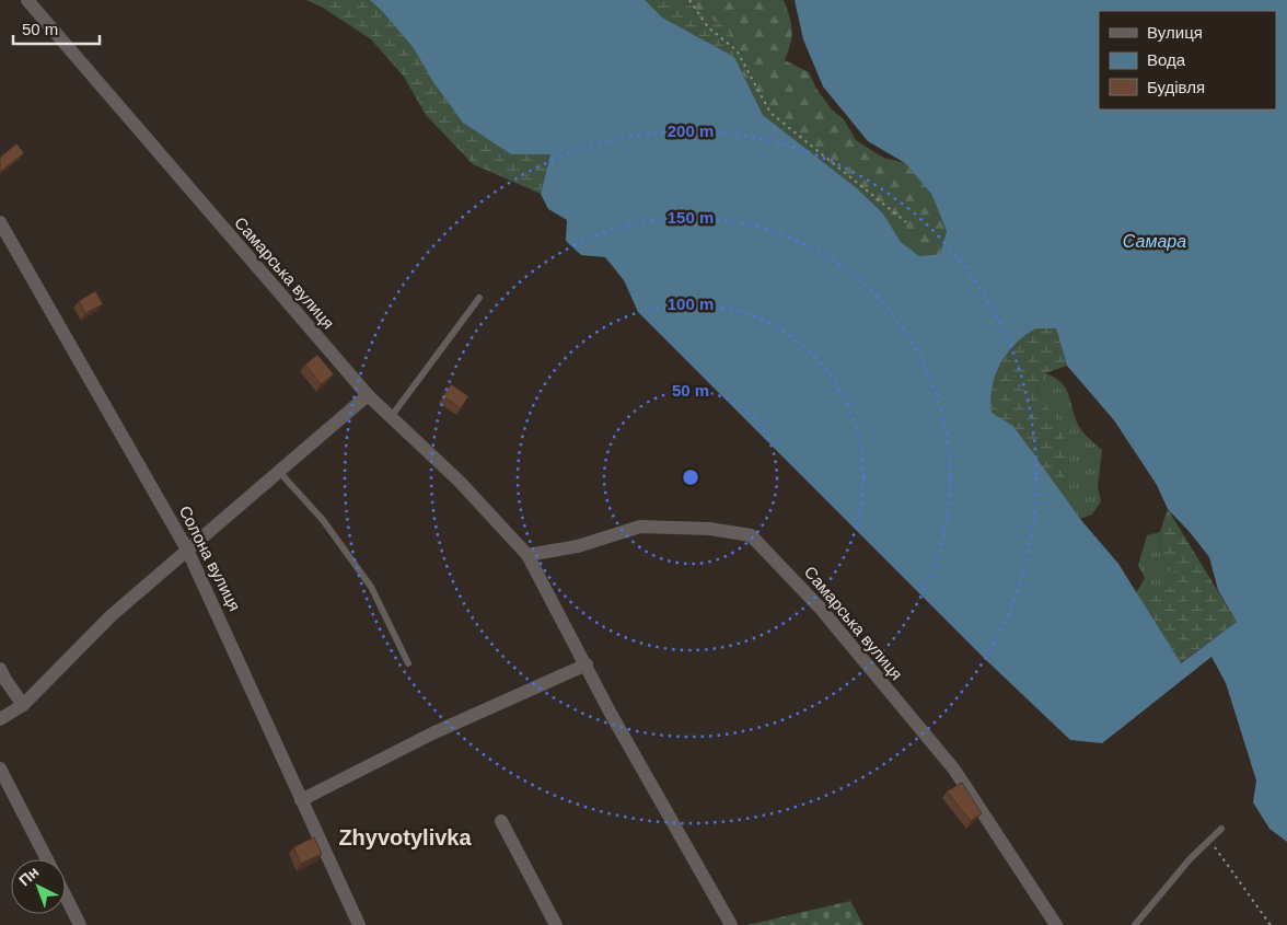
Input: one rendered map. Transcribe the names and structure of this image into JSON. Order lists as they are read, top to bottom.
{
  "streets": {
    "street": ["Самарська вулиця", "Солона вулиця"]
  },
  "districts": ["Zhyvotylivka"],
  "water": ["Самара"],
  "legend": ["Вулиця", "Вода", "Будівля"],
  "scale_bar": "50 m",
  "north": "top left",
  "rings": [
    "200 m",
    "150 m",
    "100 m",
    "50 m"
  ]
}
